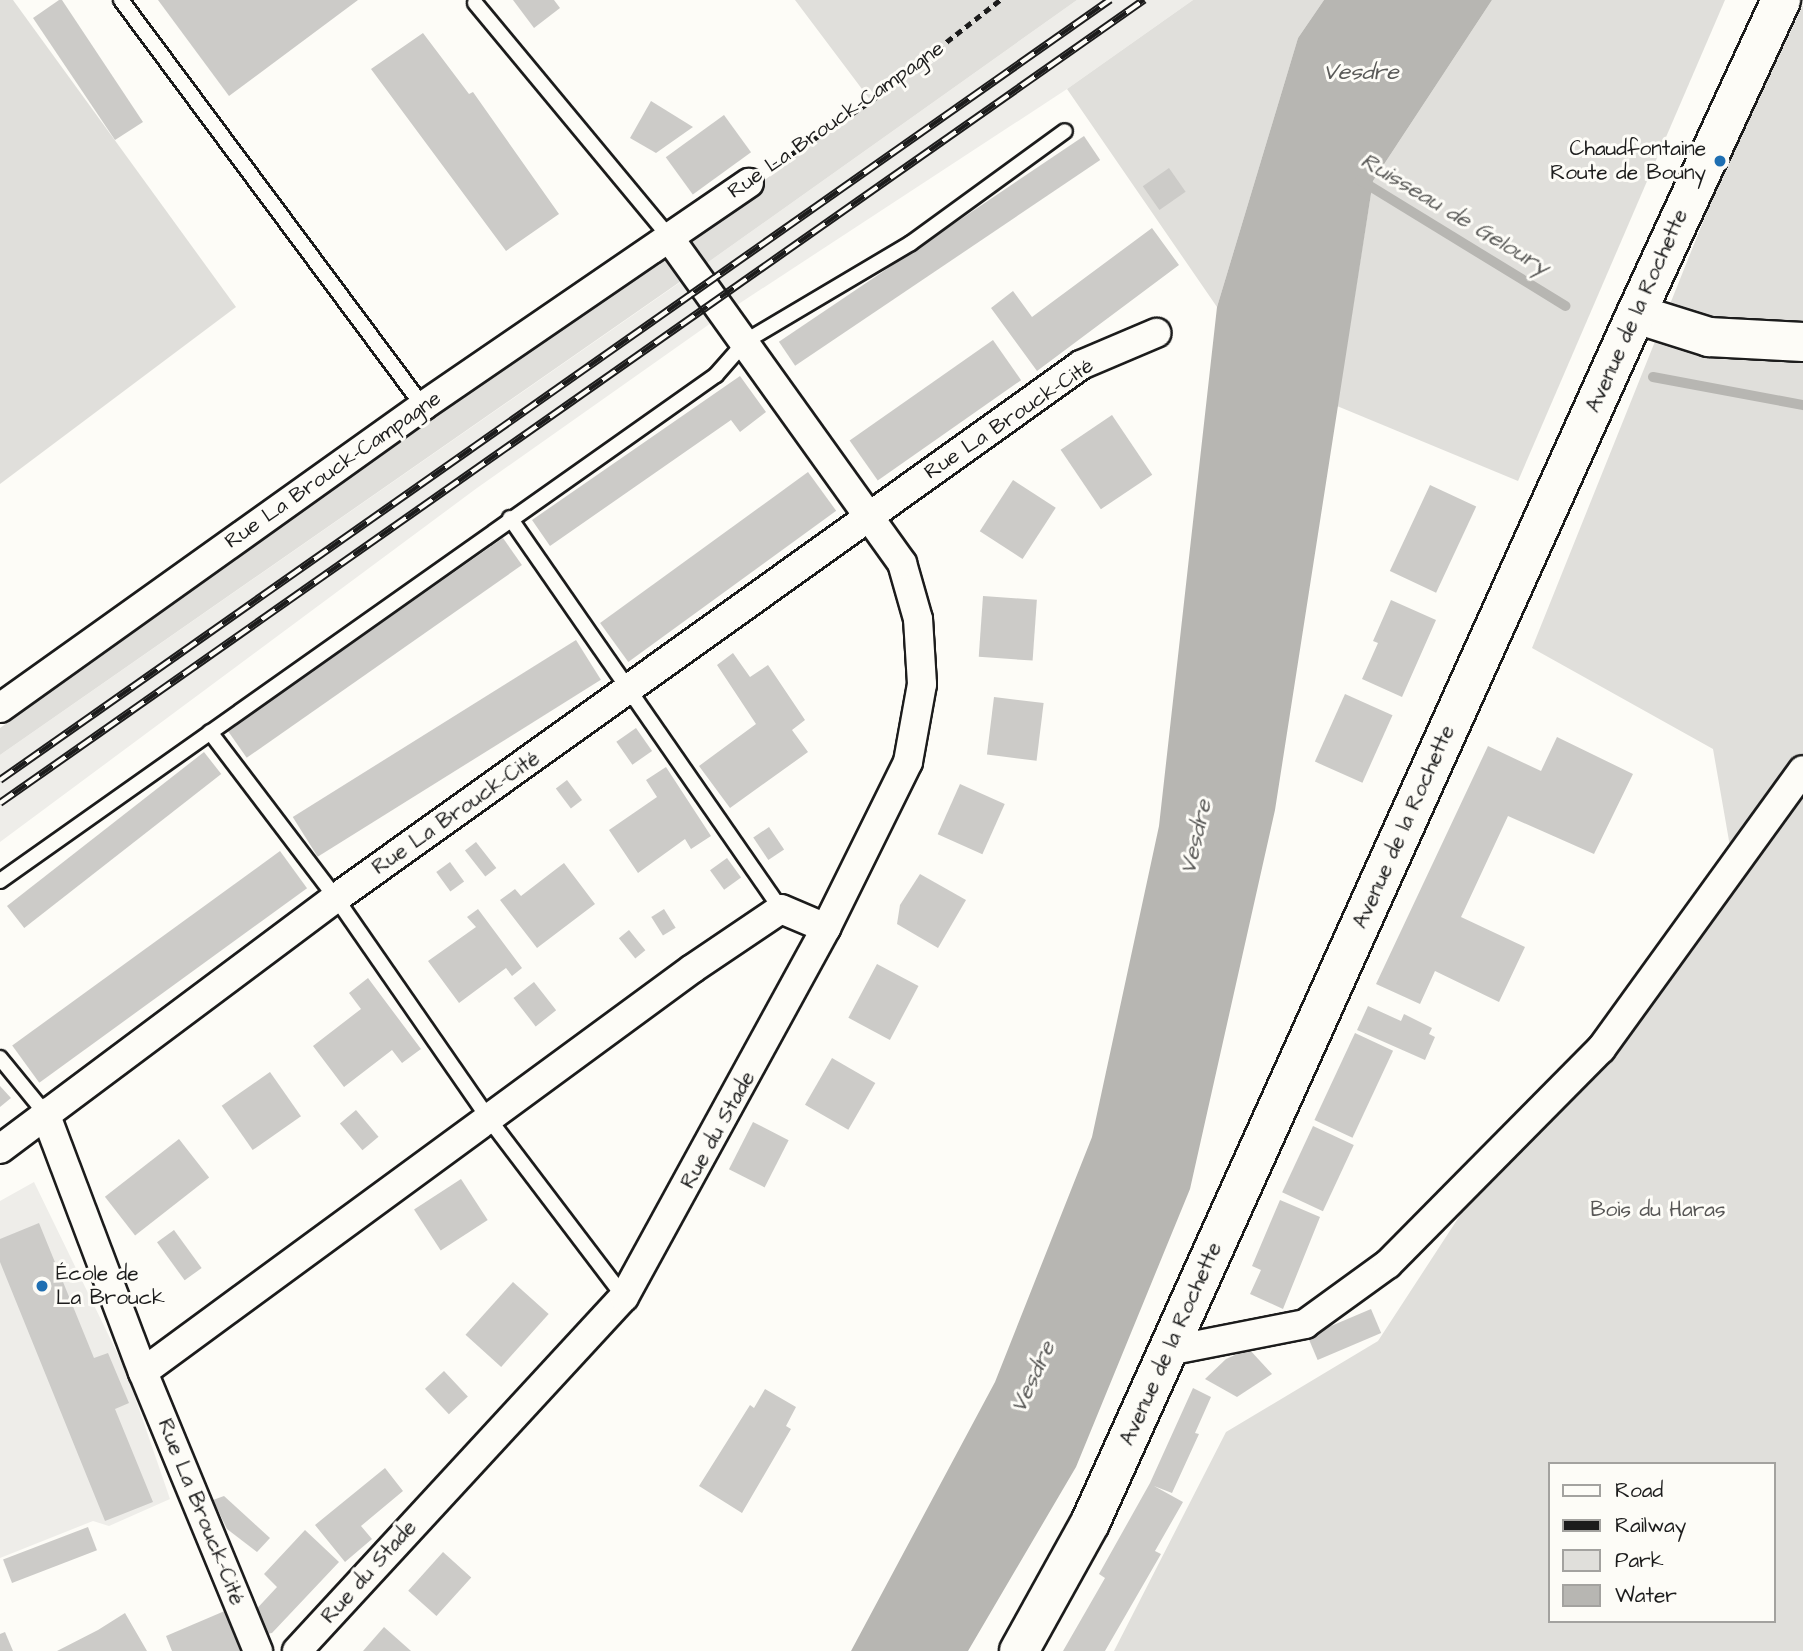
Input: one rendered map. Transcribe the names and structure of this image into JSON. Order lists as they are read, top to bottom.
{
  "streets": {
    "main road": ["Avenue de la Rochette"],
    "street": ["Rue La Brouck-Campagne", "Rue La Brouck-Cité", "Rue du Stade"]
  },
  "crossings": [
    ["Rue La Brouck-Cité", "Rue du Stade"]
  ],
  "water": ["Vesdre", "Ruisseau de Geloury"],
  "parks": ["Bois du Haras"],
  "places": ["Chaudfontaine Route de Bouny", "École de La Brouck"],
  "legend": [
    "Road",
    "Railway",
    "Park",
    "Water"
  ]
}
